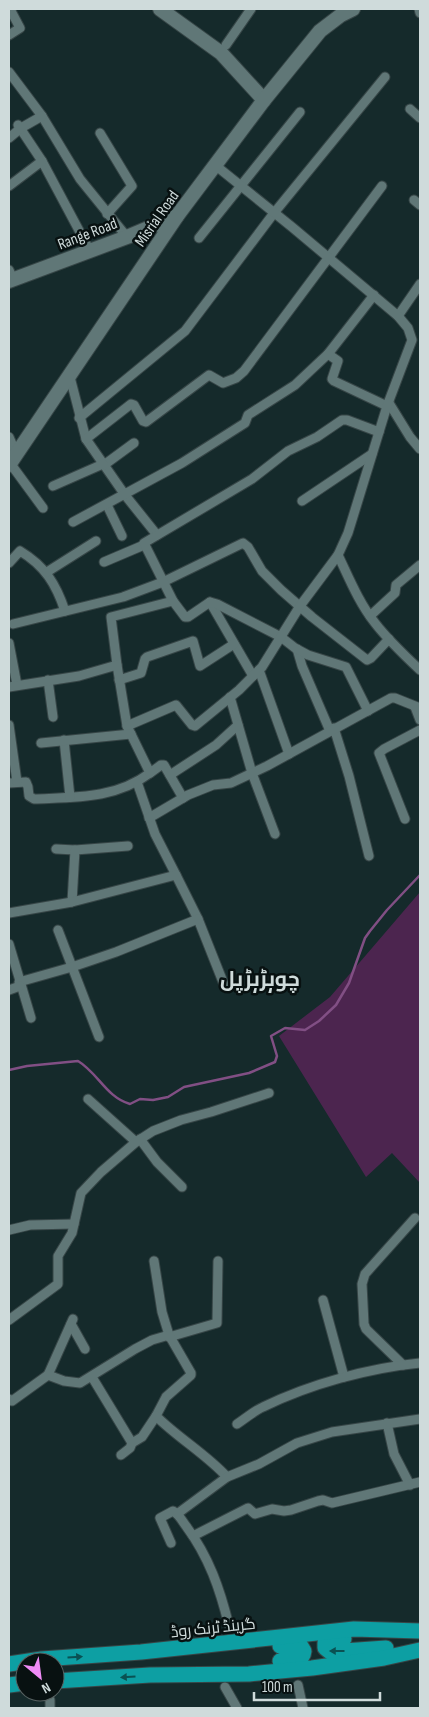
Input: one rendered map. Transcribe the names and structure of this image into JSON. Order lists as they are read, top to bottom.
{
  "streets": {
    "highway": ["گرینڈ ٹرنک روڈ"],
    "main road": ["Misrial Road", "Range Road"]
  },
  "crossings": [
    ["Misrial Road", "Range Road"]
  ],
  "districts": ["چوہڑہڑپل"],
  "scale_bar": "100 m",
  "north": "bottom right"
}
